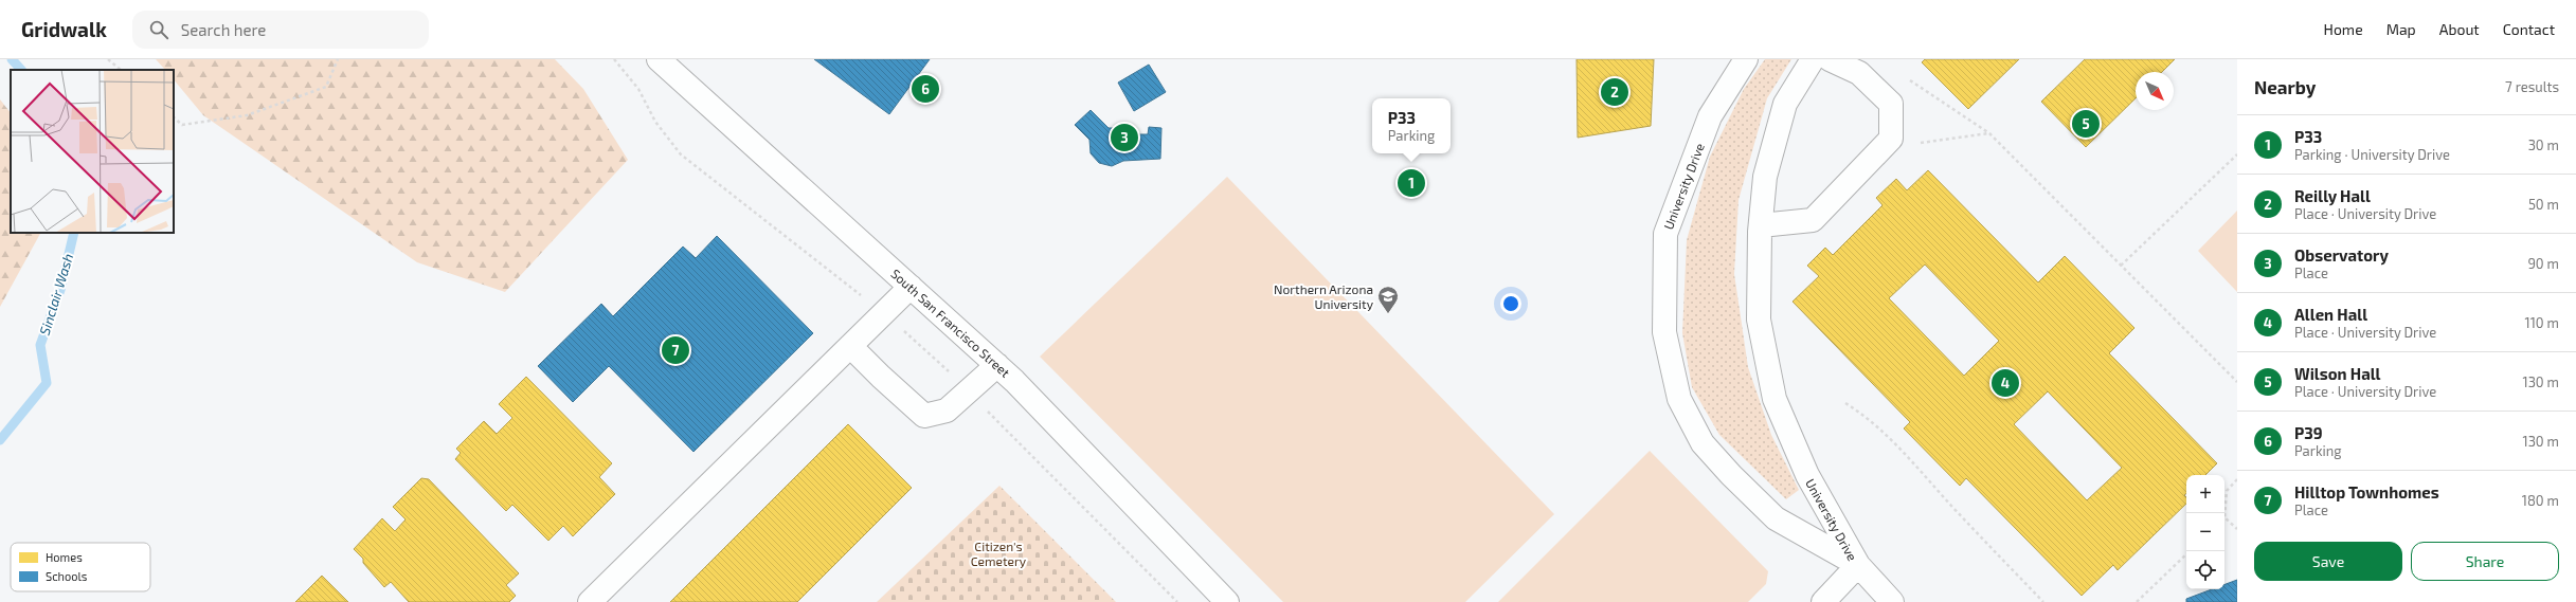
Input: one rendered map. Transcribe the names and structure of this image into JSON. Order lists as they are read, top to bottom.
{
  "streets": {
    "street": ["University Drive", "South San Francisco Street"]
  },
  "water": ["Sinclair Wash"],
  "parks": ["Citizen's Cemetery"],
  "places": {
    "school or university": ["Northern Arizona University"]
  },
  "legend": ["Homes", "Schools"],
  "north": "bottom right",
  "page": {
    "header": "Gridwalk",
    "search": "Search here",
    "nav": [
      "Home",
      "Map",
      "About",
      "Contact"
    ],
    "heading": ["Nearby", "7 results"],
    "pins": [
      "6",
      "2",
      "5",
      "3",
      "1",
      "7",
      "4"
    ],
    "popup": ["P33", "Parking"],
    "list": [
      {
        "mark": "1",
        "name": "P33",
        "note": "Parking · University Drive",
        "value": "30 m"
      },
      {
        "mark": "2",
        "name": "Reilly Hall",
        "note": "Place · University Drive",
        "value": "50 m"
      },
      {
        "mark": "3",
        "name": "Observatory",
        "note": "Place",
        "value": "90 m"
      },
      {
        "mark": "4",
        "name": "Allen Hall",
        "note": "Place · University Drive",
        "value": "110 m"
      },
      {
        "mark": "5",
        "name": "Wilson Hall",
        "note": "Place · University Drive",
        "value": "130 m"
      },
      {
        "mark": "6",
        "name": "P39",
        "note": "Parking",
        "value": "130 m"
      },
      {
        "mark": "7",
        "name": "Hilltop Townhomes",
        "note": "Place",
        "value": "180 m"
      }
    ],
    "map_buttons": ["+", "−"],
    "buttons": ["Save", "Share"]
  }
}
